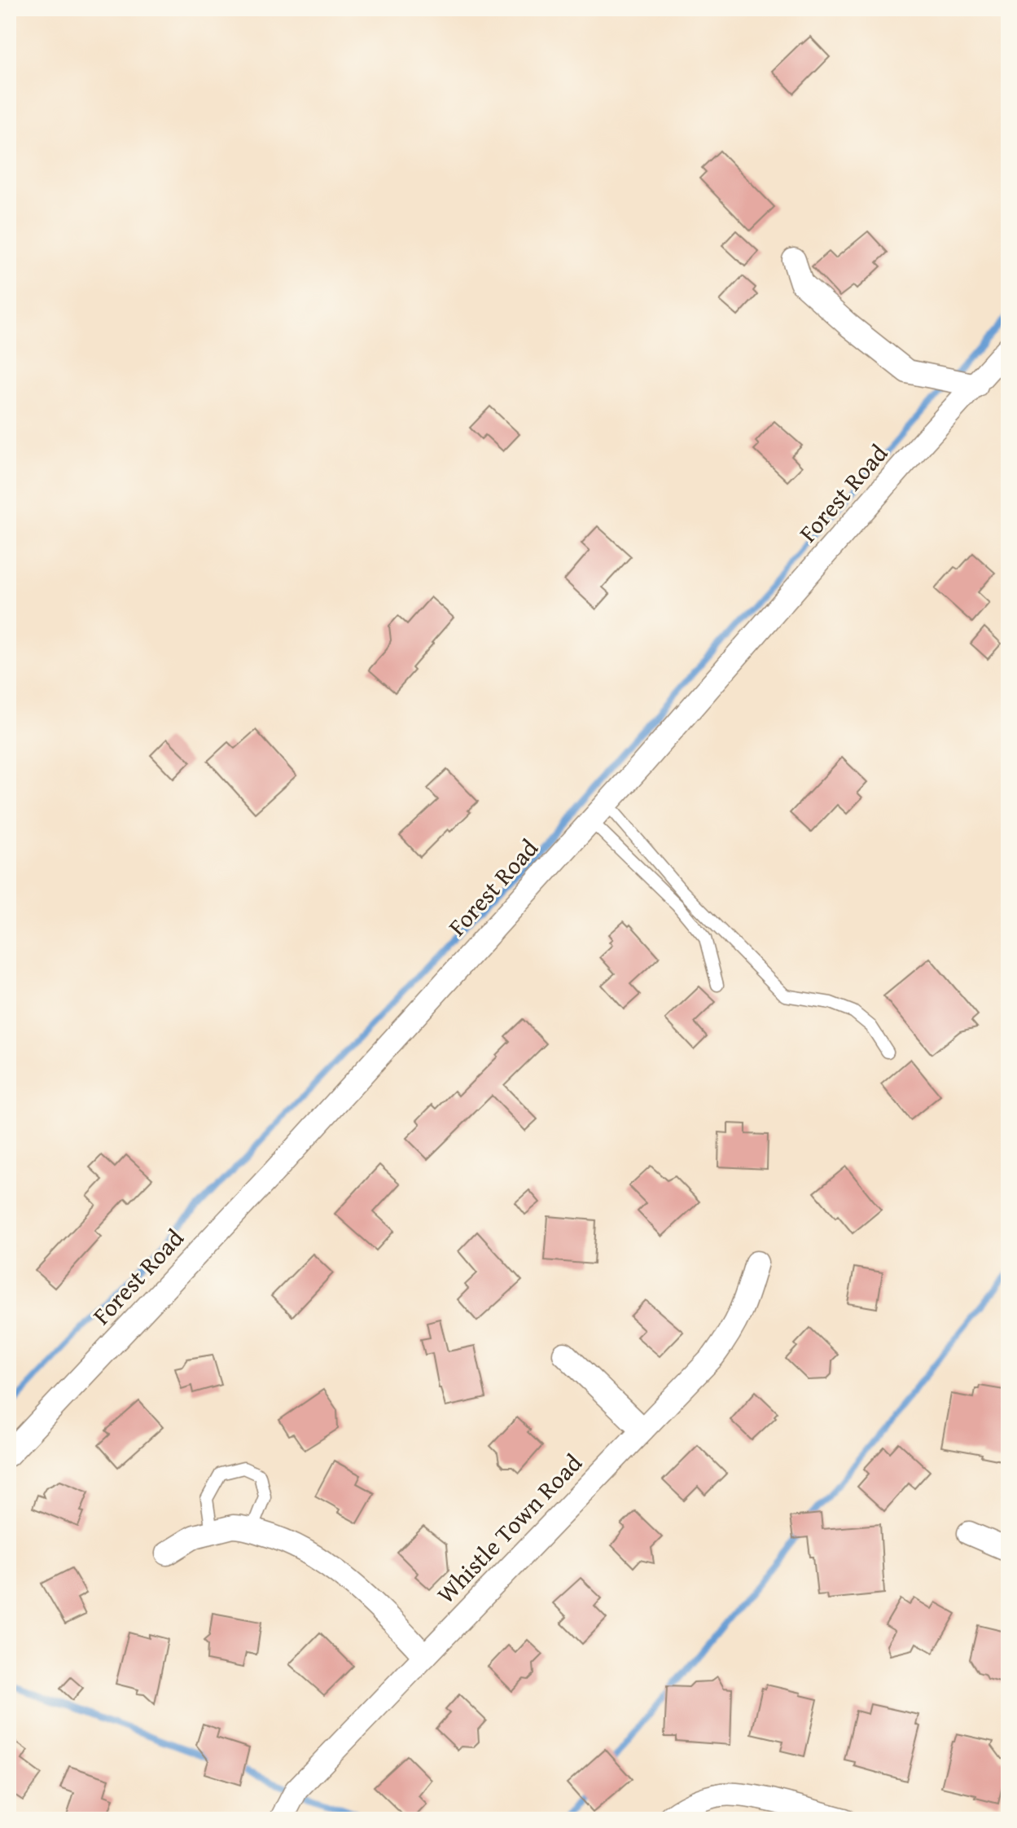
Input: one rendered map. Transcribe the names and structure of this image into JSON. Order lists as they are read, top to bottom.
{
  "streets": {
    "street": ["Forest Road", "Whistle Town Road"]
  }
}
